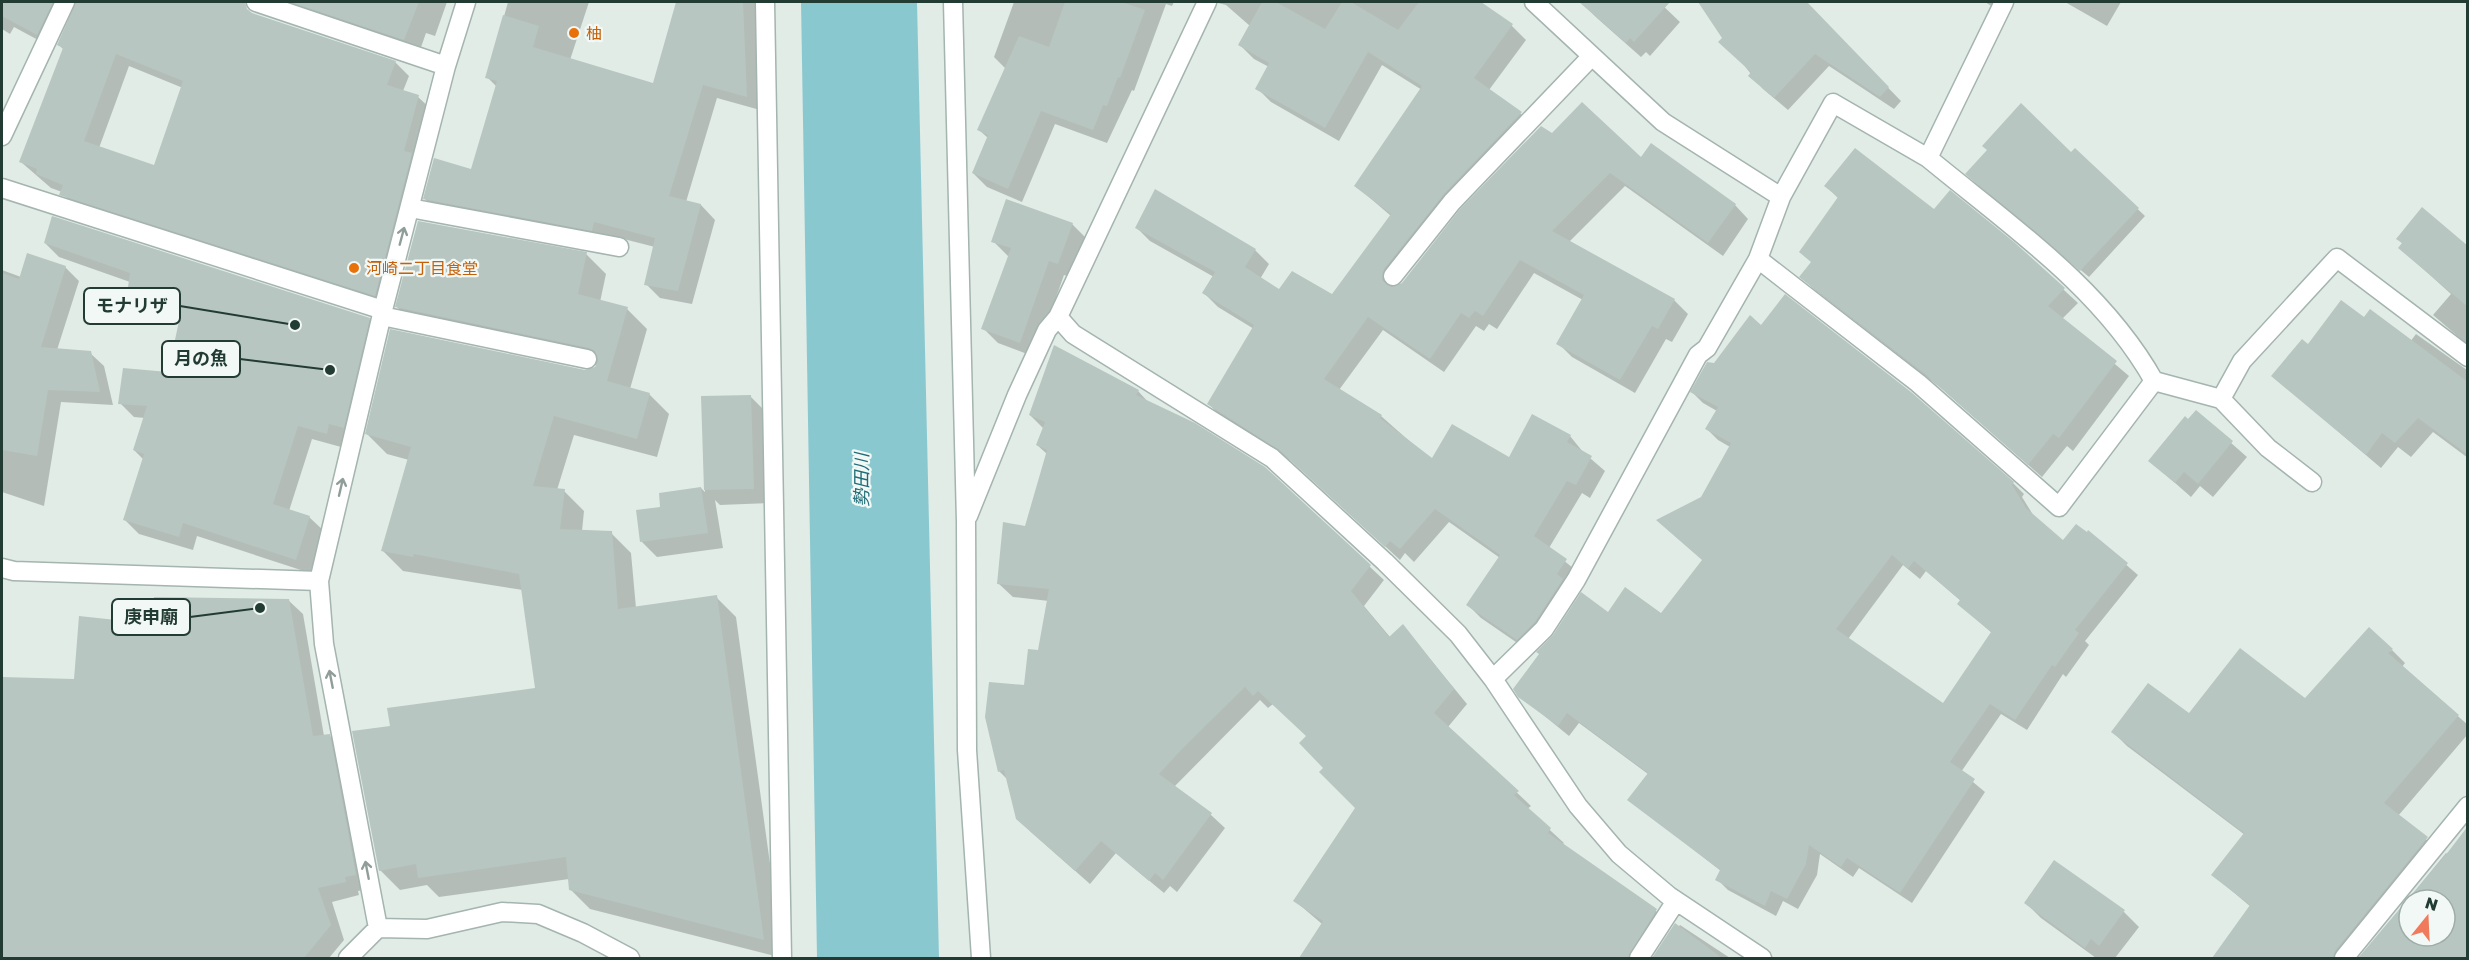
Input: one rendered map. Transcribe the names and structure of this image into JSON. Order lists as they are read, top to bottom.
{
  "water": ["勢田川"],
  "places": [
    "柚",
    "河崎二丁目食堂",
    "モナリザ",
    "月の魚",
    "庚申廟"
  ],
  "north": "top"
}
